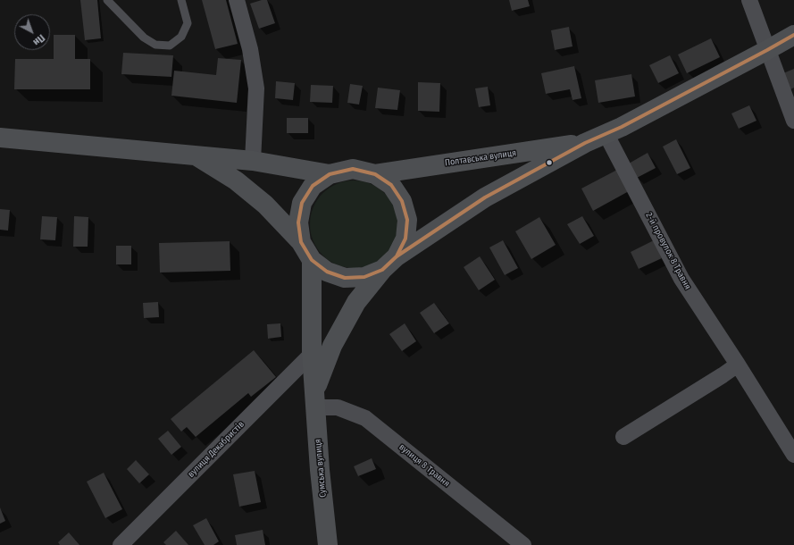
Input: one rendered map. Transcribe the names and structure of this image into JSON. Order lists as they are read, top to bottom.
{
  "streets": {
    "main road": ["Полтавська вулиця", "Сумська вулиця"],
    "street": ["2-й провулок 8 Травня", "вулиця Декабристів", "вулиця 8 Травня"]
  },
  "crossings": [
    ["Полтавська вулиця", "2-й провулок 8 Травня"],
    ["Полтавська вулиця", "Сумська вулиця"],
    ["вулиця Декабристів", "Сумська вулиця"],
    ["вулиця 8 Травня", "Сумська вулиця"]
  ],
  "north": "bottom right"
}
